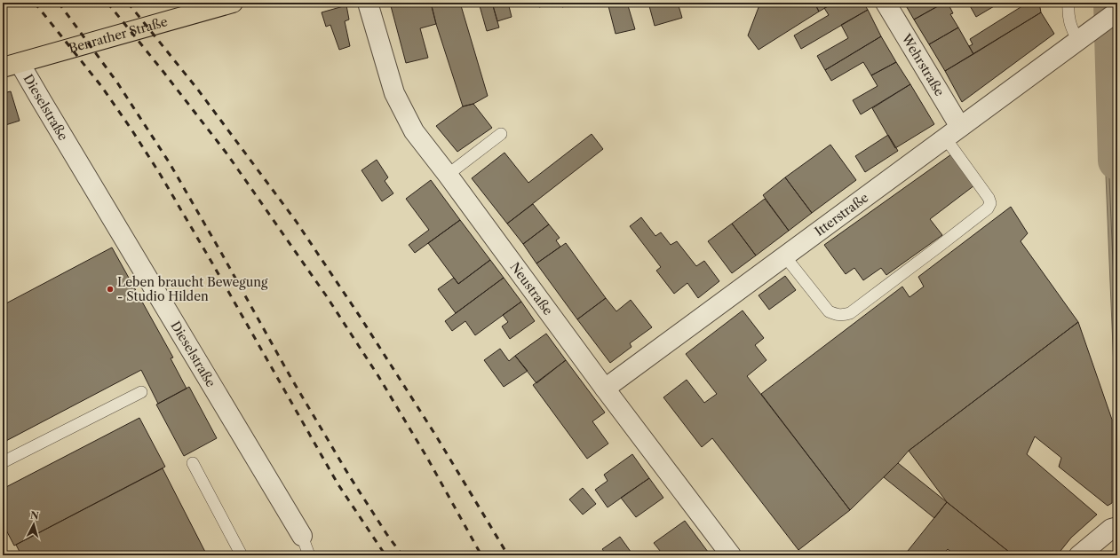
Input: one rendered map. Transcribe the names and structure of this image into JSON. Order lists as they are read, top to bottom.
{
  "streets": {
    "main road": ["Benrather Straße"],
    "street": [
      "Wehrstraße",
      "Dieselstraße",
      "Itterstraße",
      "Neustraße"
    ]
  },
  "crossings": [
    ["Benrather Straße", "Dieselstraße"],
    ["Wehrstraße", "Itterstraße"],
    ["Itterstraße", "Neustraße"]
  ],
  "places": ["Leben braucht Bewegung - Studio Hilden"],
  "north": "top"
}
